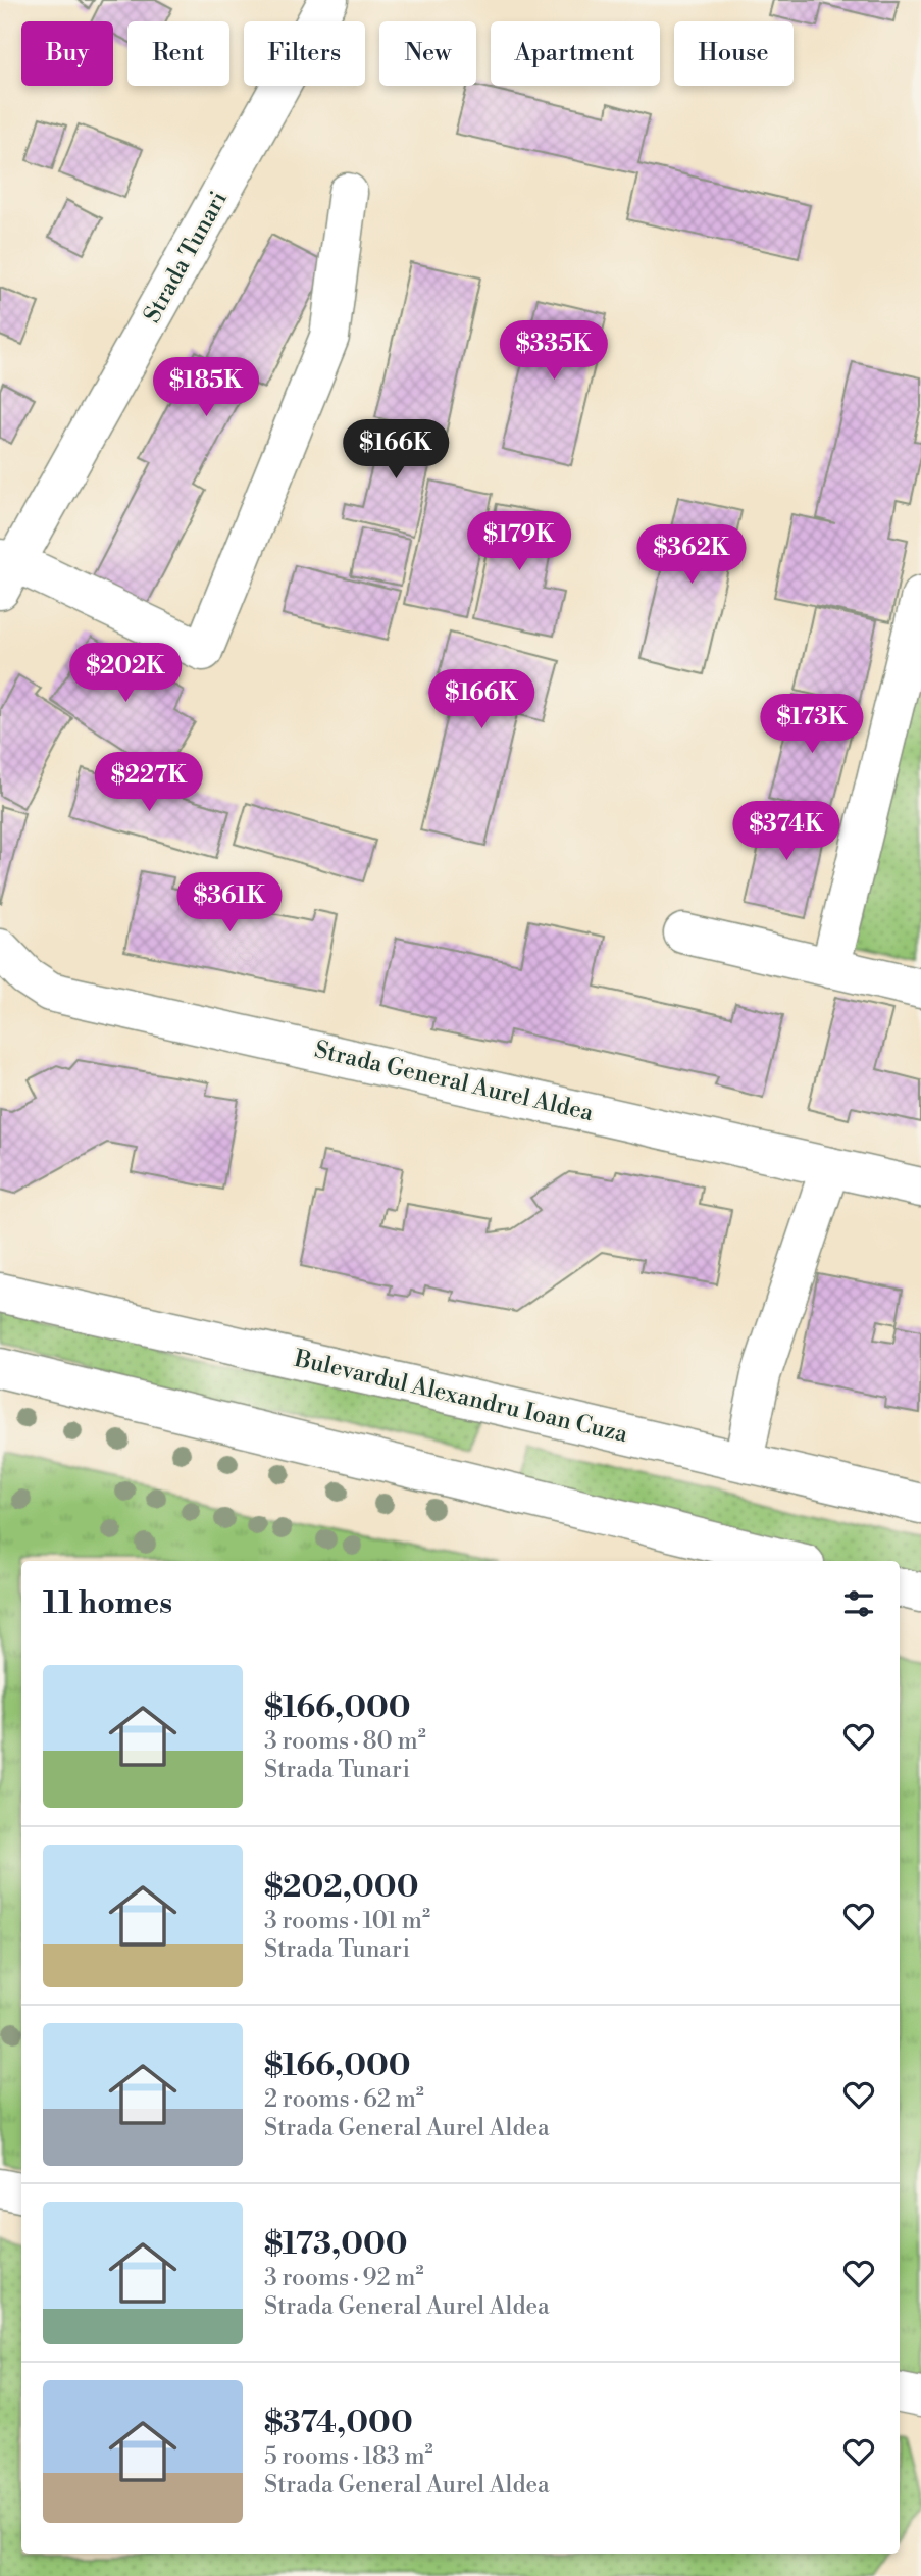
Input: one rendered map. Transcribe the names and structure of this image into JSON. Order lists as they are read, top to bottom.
{
  "streets": {
    "street": ["Strada Tunari", "Strada General Aurel Aldea", "Bulevardul Alexandru Ioan Cuza"]
  },
  "page": {
    "chip": [
      "Buy",
      "Rent",
      "Filters",
      "New",
      "Apartment",
      "House"
    ],
    "price": [
      "$335K",
      "$185K",
      "$166K",
      "$179K",
      "$362K",
      "$202K",
      "$166K",
      "$173K",
      "$227K",
      "$374K",
      "$361K"
    ],
    "heading": "11 homes",
    "list": [
      {
        "name": "$166,000",
        "note": "3 rooms · 80 m² · Strada Tunari"
      },
      {
        "name": "$202,000",
        "note": "3 rooms · 101 m² · Strada Tunari"
      },
      {
        "name": "$166,000",
        "note": "2 rooms · 62 m² · Strada General Aurel Aldea"
      },
      {
        "name": "$173,000",
        "note": "3 rooms · 92 m² · Strada General Aurel Aldea"
      },
      {
        "name": "$374,000",
        "note": "5 rooms · 183 m² · Strada General Aurel Aldea"
      }
    ]
  }
}
